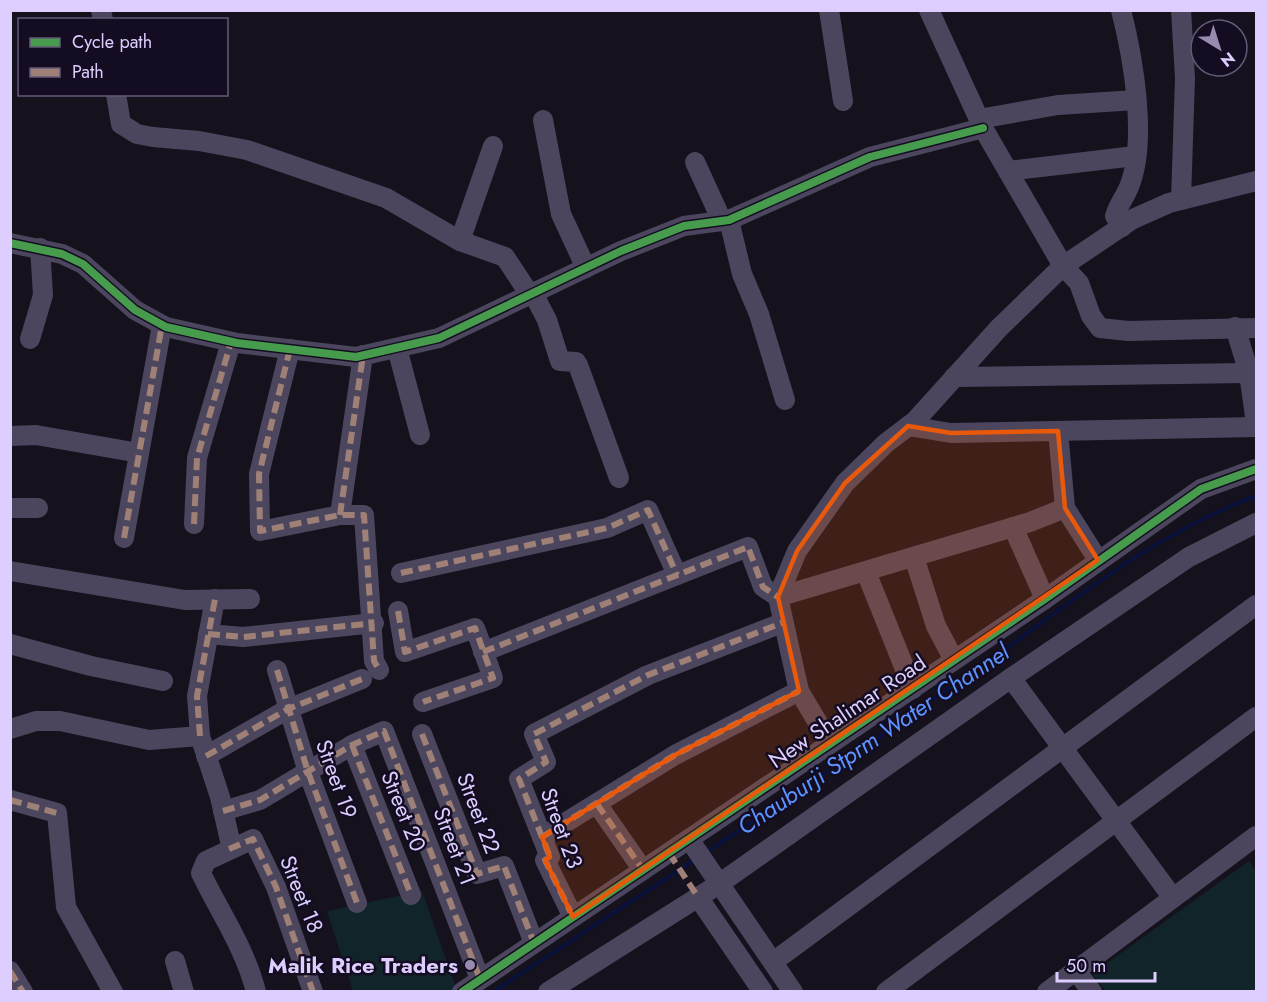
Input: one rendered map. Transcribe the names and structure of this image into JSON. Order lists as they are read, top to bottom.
{
  "streets": {
    "street": [
      "New Shalimar Road",
      "Street 19",
      "Street 20",
      "Street 22",
      "Street 23",
      "Street 21",
      "Street 18"
    ]
  },
  "crossings": [
    ["New Shalimar Road", "Street 22"],
    ["New Shalimar Road", "Street 23"],
    ["New Shalimar Road", "Street 21"],
    ["Street 20", "Street 21"]
  ],
  "water": ["Chauburji Stprm Water Channel"],
  "places": ["Malik Rice Traders"],
  "legend": ["Cycle path", "Path"],
  "scale_bar": "50 m",
  "north": "bottom right"
}
